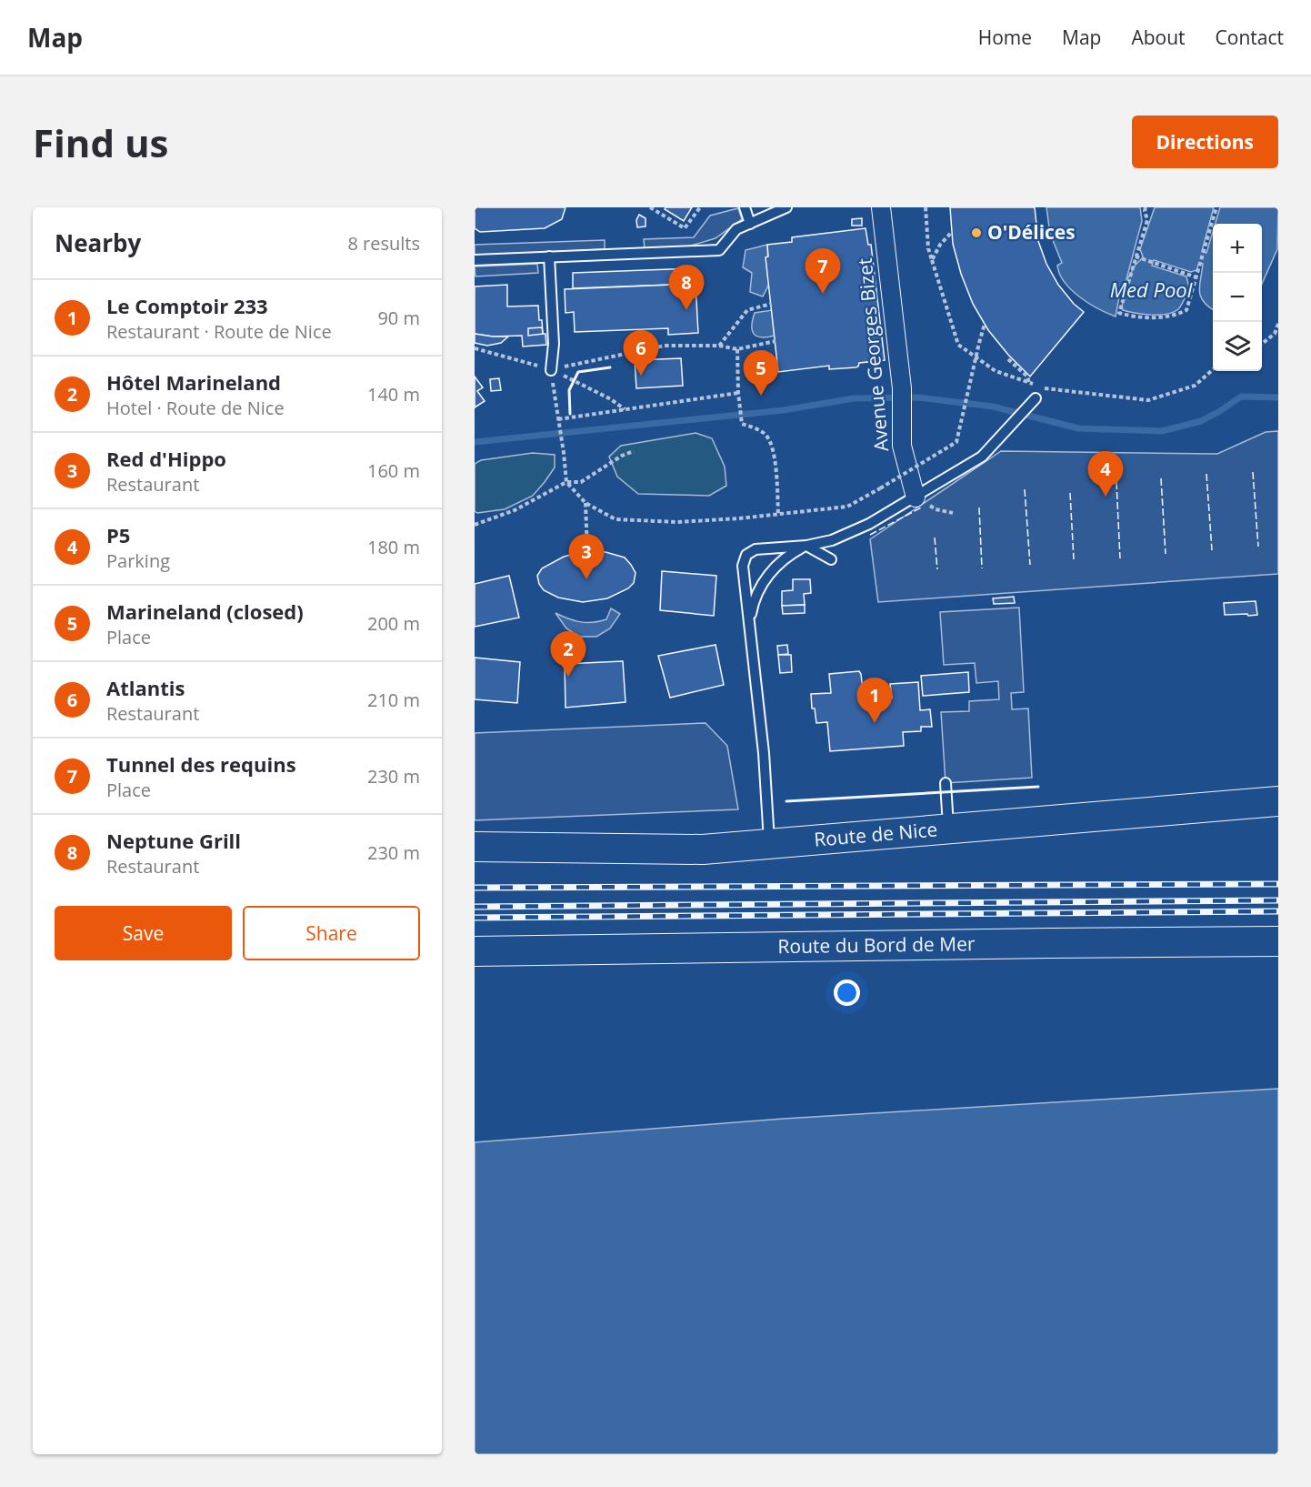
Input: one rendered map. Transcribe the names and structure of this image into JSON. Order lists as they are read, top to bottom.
{
  "streets": {
    "main road": ["Route de Nice", "Route du Bord de Mer"],
    "street": ["Avenue Georges Bizet"]
  },
  "water": ["Med Pool"],
  "places": ["O'Délices"],
  "page": {
    "header": "Map",
    "nav": [
      "Home",
      "Map",
      "About",
      "Contact"
    ],
    "buttons": [
      "Directions",
      ["Save", "Share"]
    ],
    "title": "Find us",
    "heading": ["Nearby", "8 results"],
    "map_buttons": ["+", "−"],
    "pins": [
      "7",
      "8",
      "6",
      "5",
      "4",
      "3",
      "2",
      "1"
    ],
    "list": [
      {
        "mark": "1",
        "name": "Le Comptoir 233",
        "note": "Restaurant · Route de Nice",
        "value": "90 m"
      },
      {
        "mark": "2",
        "name": "Hôtel Marineland",
        "note": "Hotel · Route de Nice",
        "value": "140 m"
      },
      {
        "mark": "3",
        "name": "Red d'Hippo",
        "note": "Restaurant",
        "value": "160 m"
      },
      {
        "mark": "4",
        "name": "P5",
        "note": "Parking",
        "value": "180 m"
      },
      {
        "mark": "5",
        "name": "Marineland (closed)",
        "note": "Place",
        "value": "200 m"
      },
      {
        "mark": "6",
        "name": "Atlantis",
        "note": "Restaurant",
        "value": "210 m"
      },
      {
        "mark": "7",
        "name": "Tunnel des requins",
        "note": "Place",
        "value": "230 m"
      },
      {
        "mark": "8",
        "name": "Neptune Grill",
        "note": "Restaurant",
        "value": "230 m"
      }
    ]
  }
}
